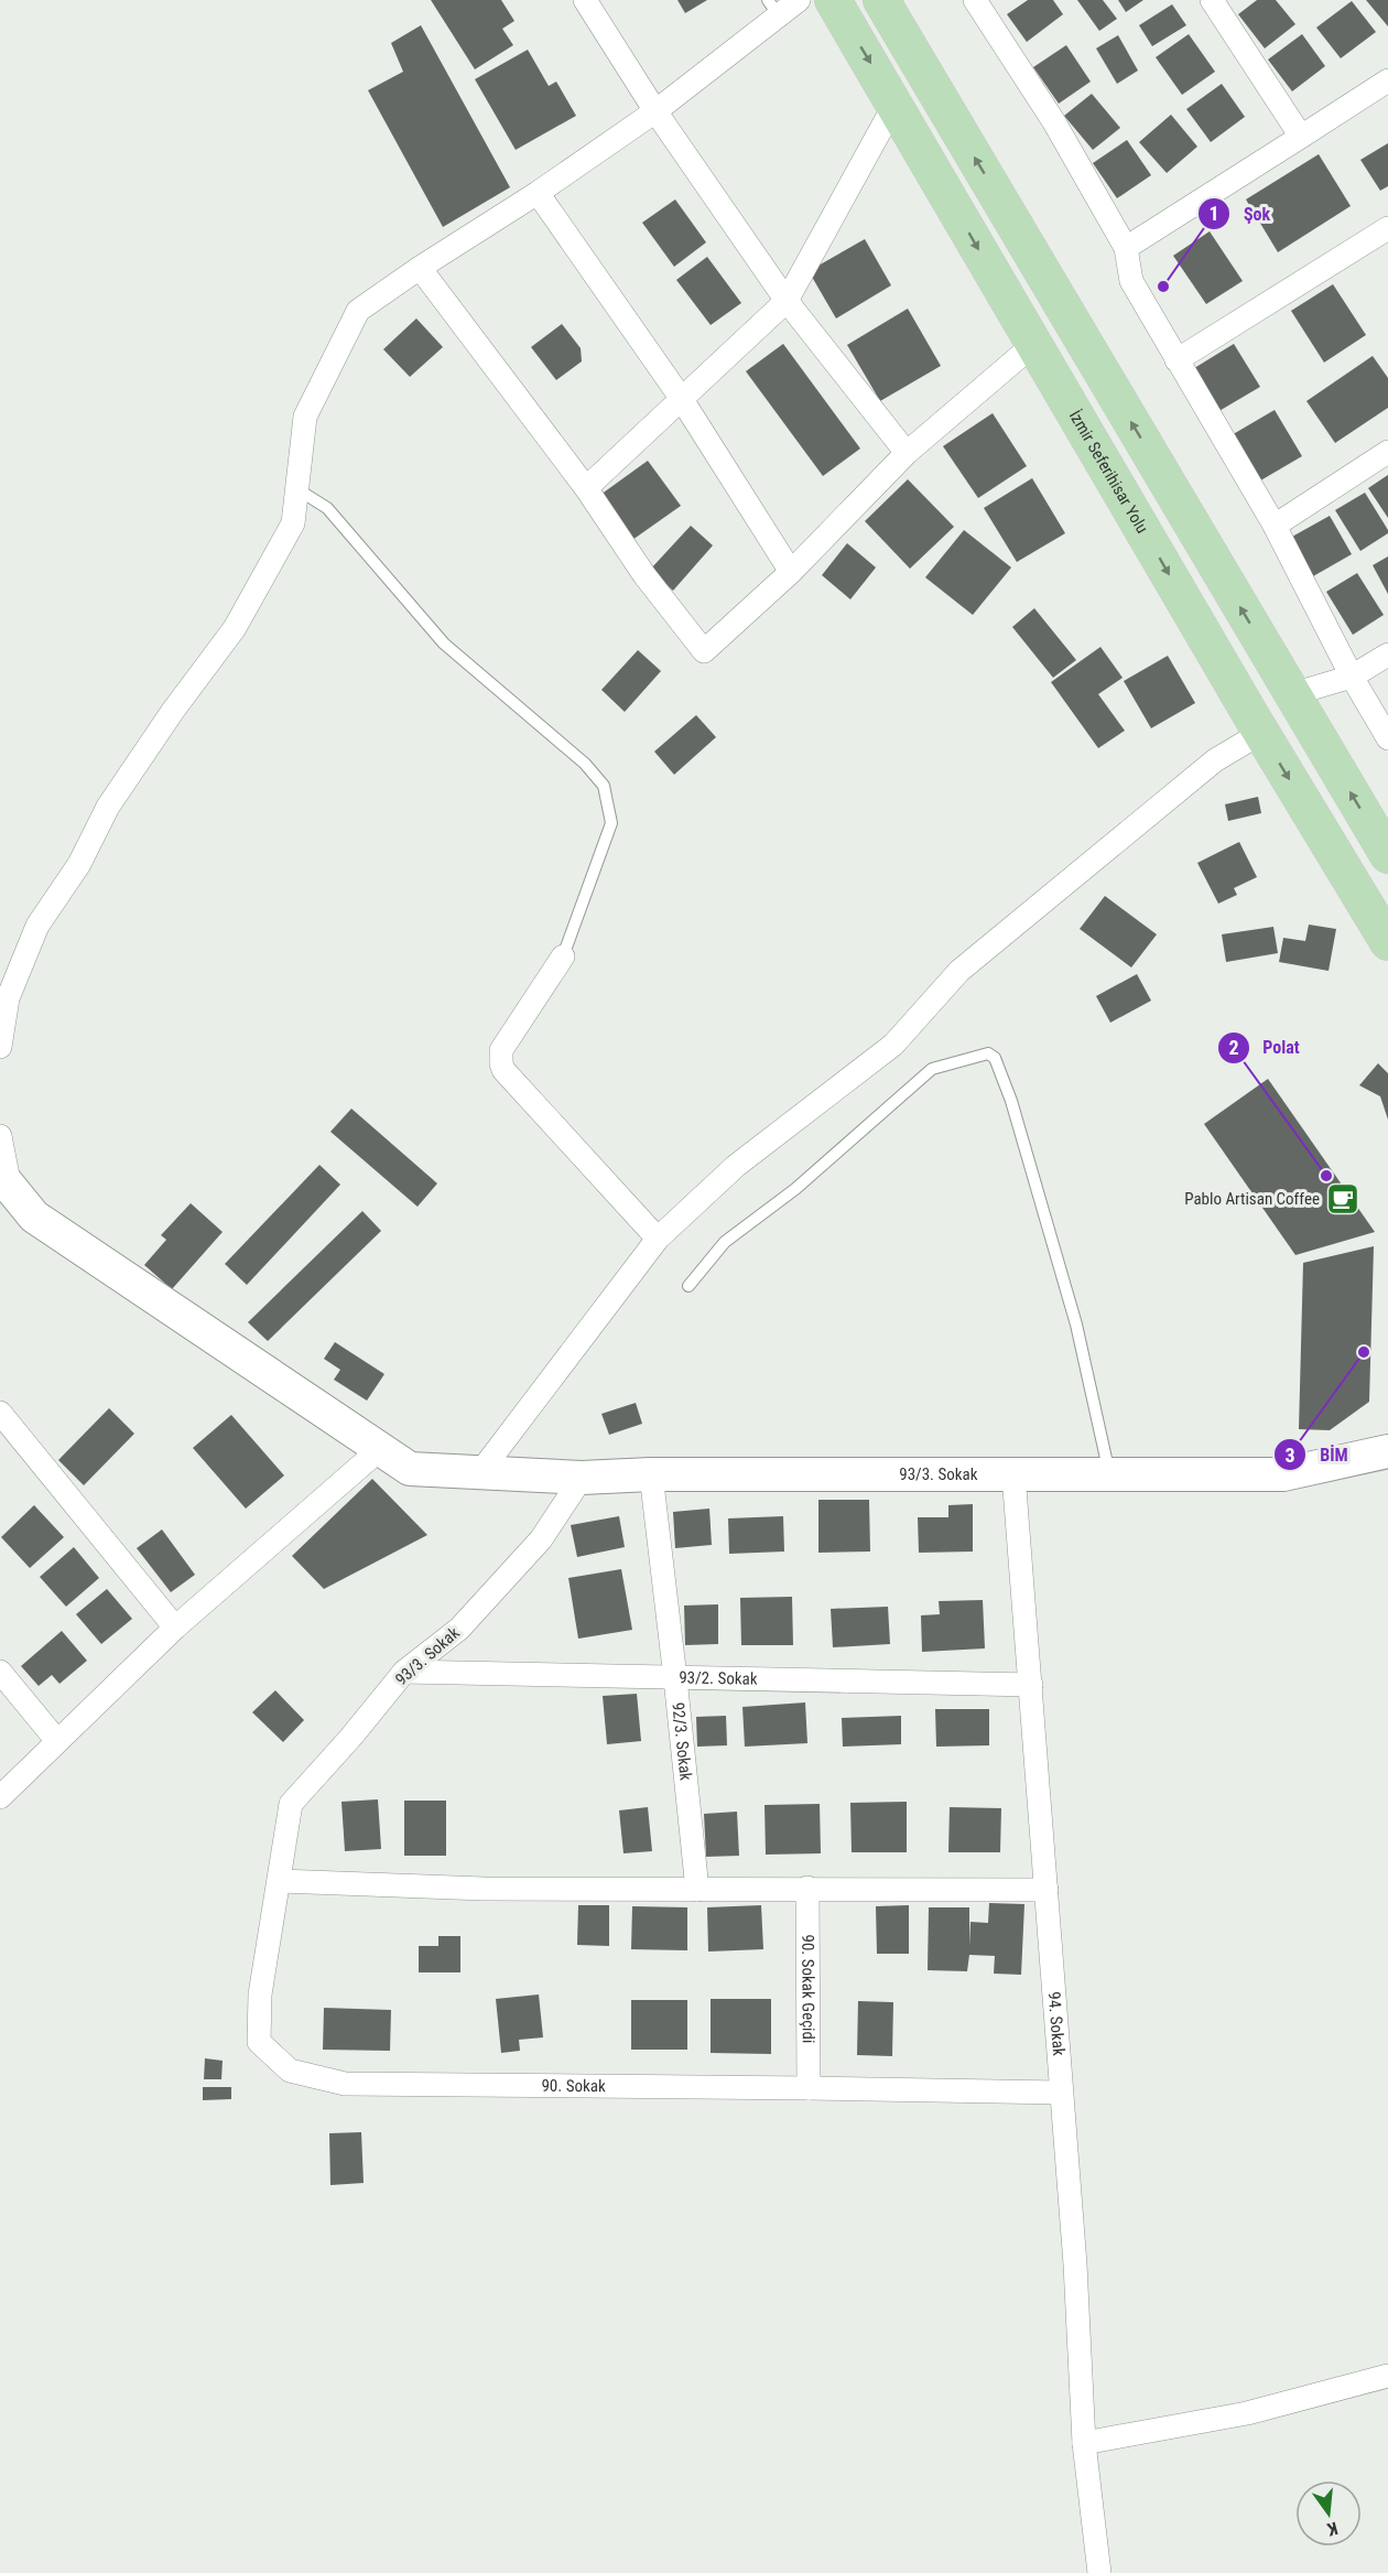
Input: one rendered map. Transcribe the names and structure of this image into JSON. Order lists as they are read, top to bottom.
{
  "streets": {
    "main road": ["İzmir Seferihisar Yolu"],
    "street": [
      "93/3. Sokak",
      "93/2. Sokak",
      "92/3. Sokak",
      "90. Sokak Geçidi",
      "94. Sokak",
      "90. Sokak"
    ]
  },
  "crossings": [
    ["93/3. Sokak", "93/2. Sokak"],
    ["93/3. Sokak", "92/3. Sokak"],
    ["93/3. Sokak", "94. Sokak"],
    ["93/3. Sokak", "90. Sokak"],
    ["93/2. Sokak", "92/3. Sokak"],
    ["93/2. Sokak", "94. Sokak"],
    ["90. Sokak Geçidi", "90. Sokak"],
    ["94. Sokak", "90. Sokak"]
  ],
  "places": {
    "other": ["Şok", "Polat", "BİM"],
    "cafe": ["Pablo Artisan Coffee"]
  },
  "north": "bottom"
}
